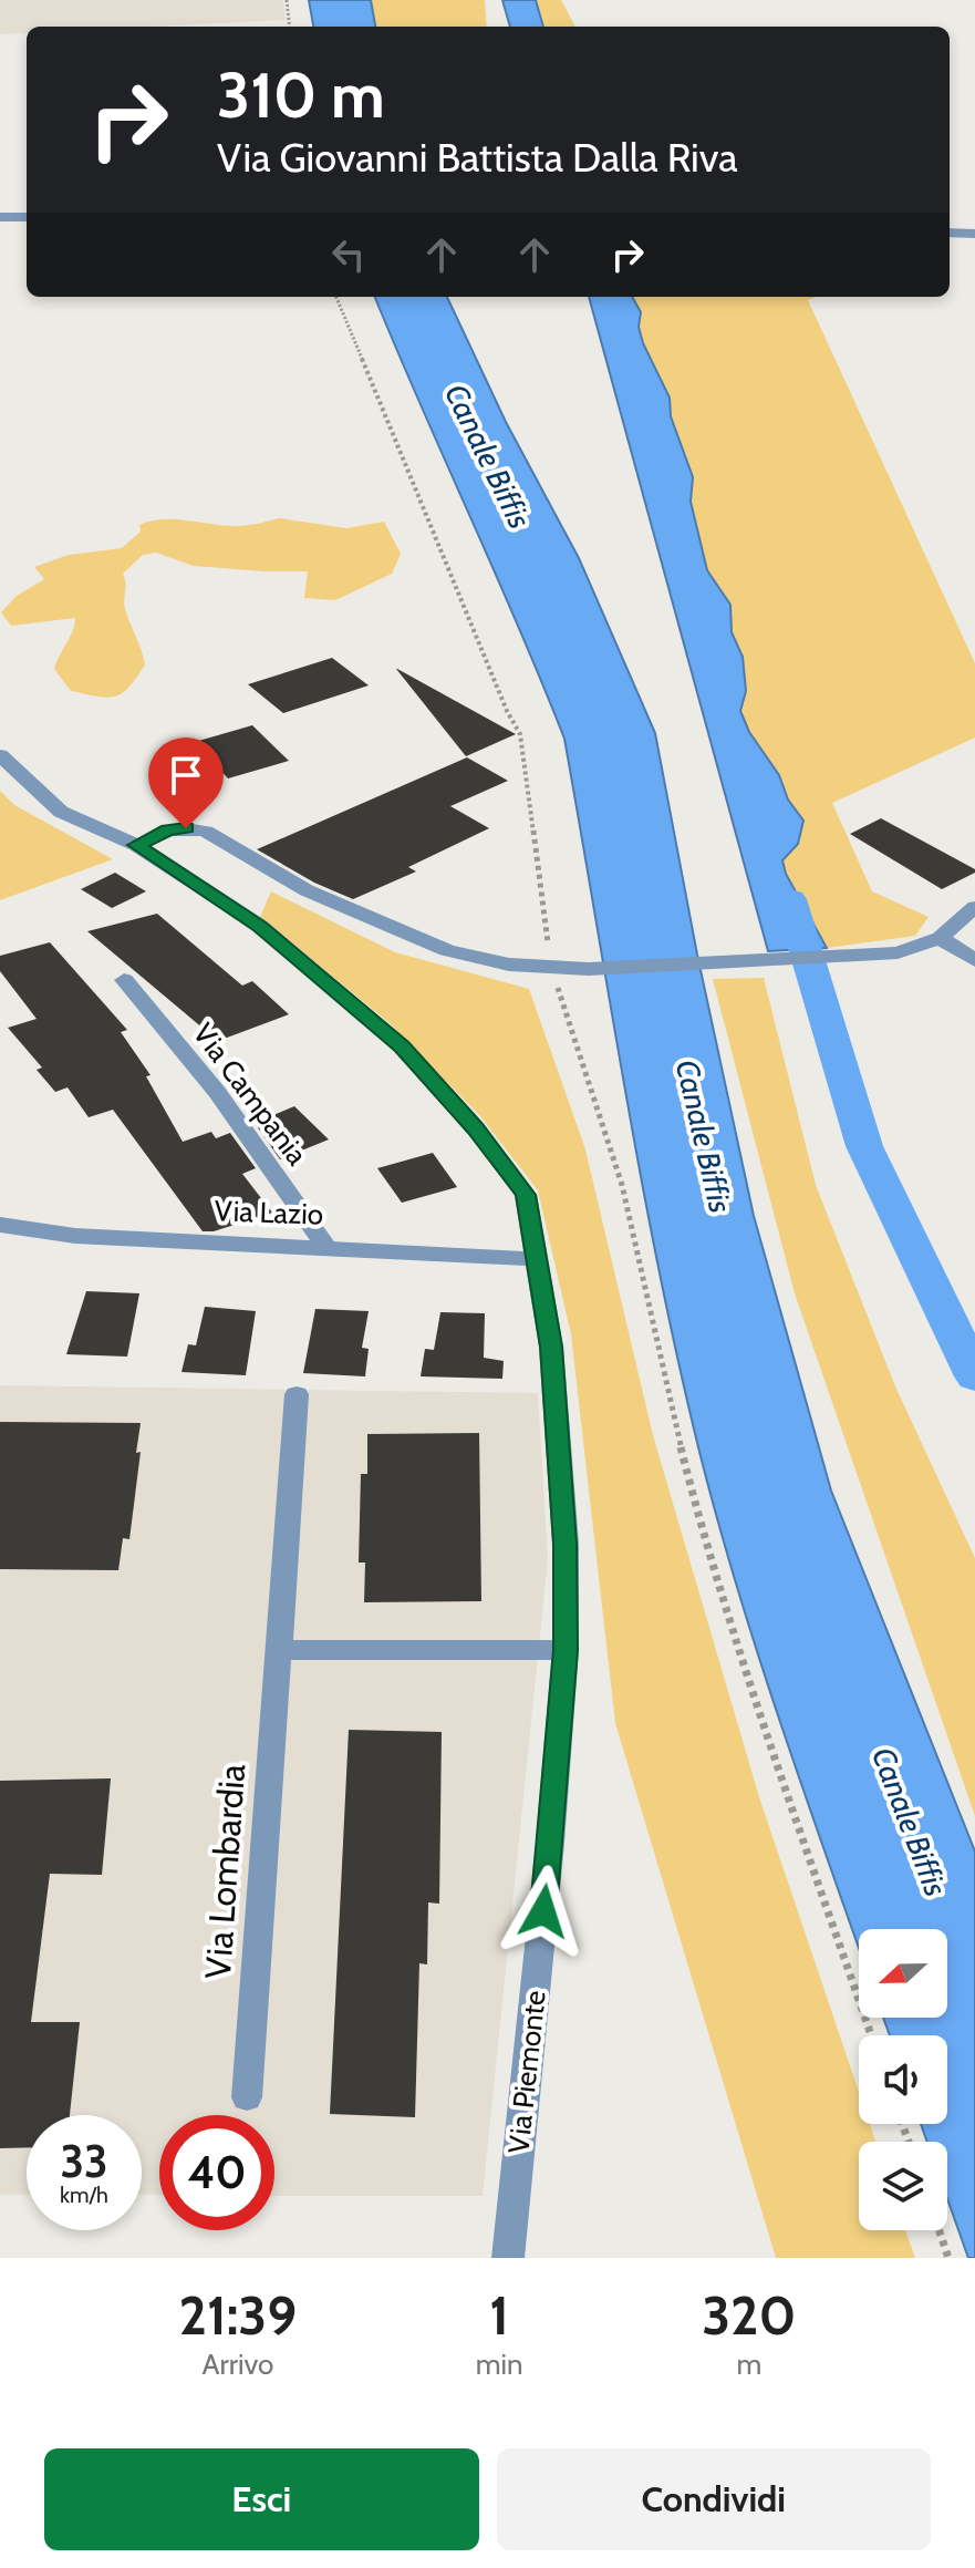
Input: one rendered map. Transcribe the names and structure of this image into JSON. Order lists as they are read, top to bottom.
{
  "streets": {
    "street": [
      "Via Campania",
      "Via Lazio",
      "Via Lombardia",
      "Via Piemonte"
    ]
  },
  "crossings": [
    ["Via Campania", "Via Lazio"],
    ["Via Lazio", "Via Piemonte"]
  ],
  "water": ["Canale Biffis"],
  "north": "left",
  "page": {
    "turn": ["310 m", "Via Giovanni Battista Dalla Riva"],
    "speed": "33 km/h",
    "limit": "40",
    "eta": [
      "21:39",
      "Arrivo",
      "1",
      "min",
      "320",
      "m"
    ],
    "buttons": ["Esci", "Condividi"]
  }
}
